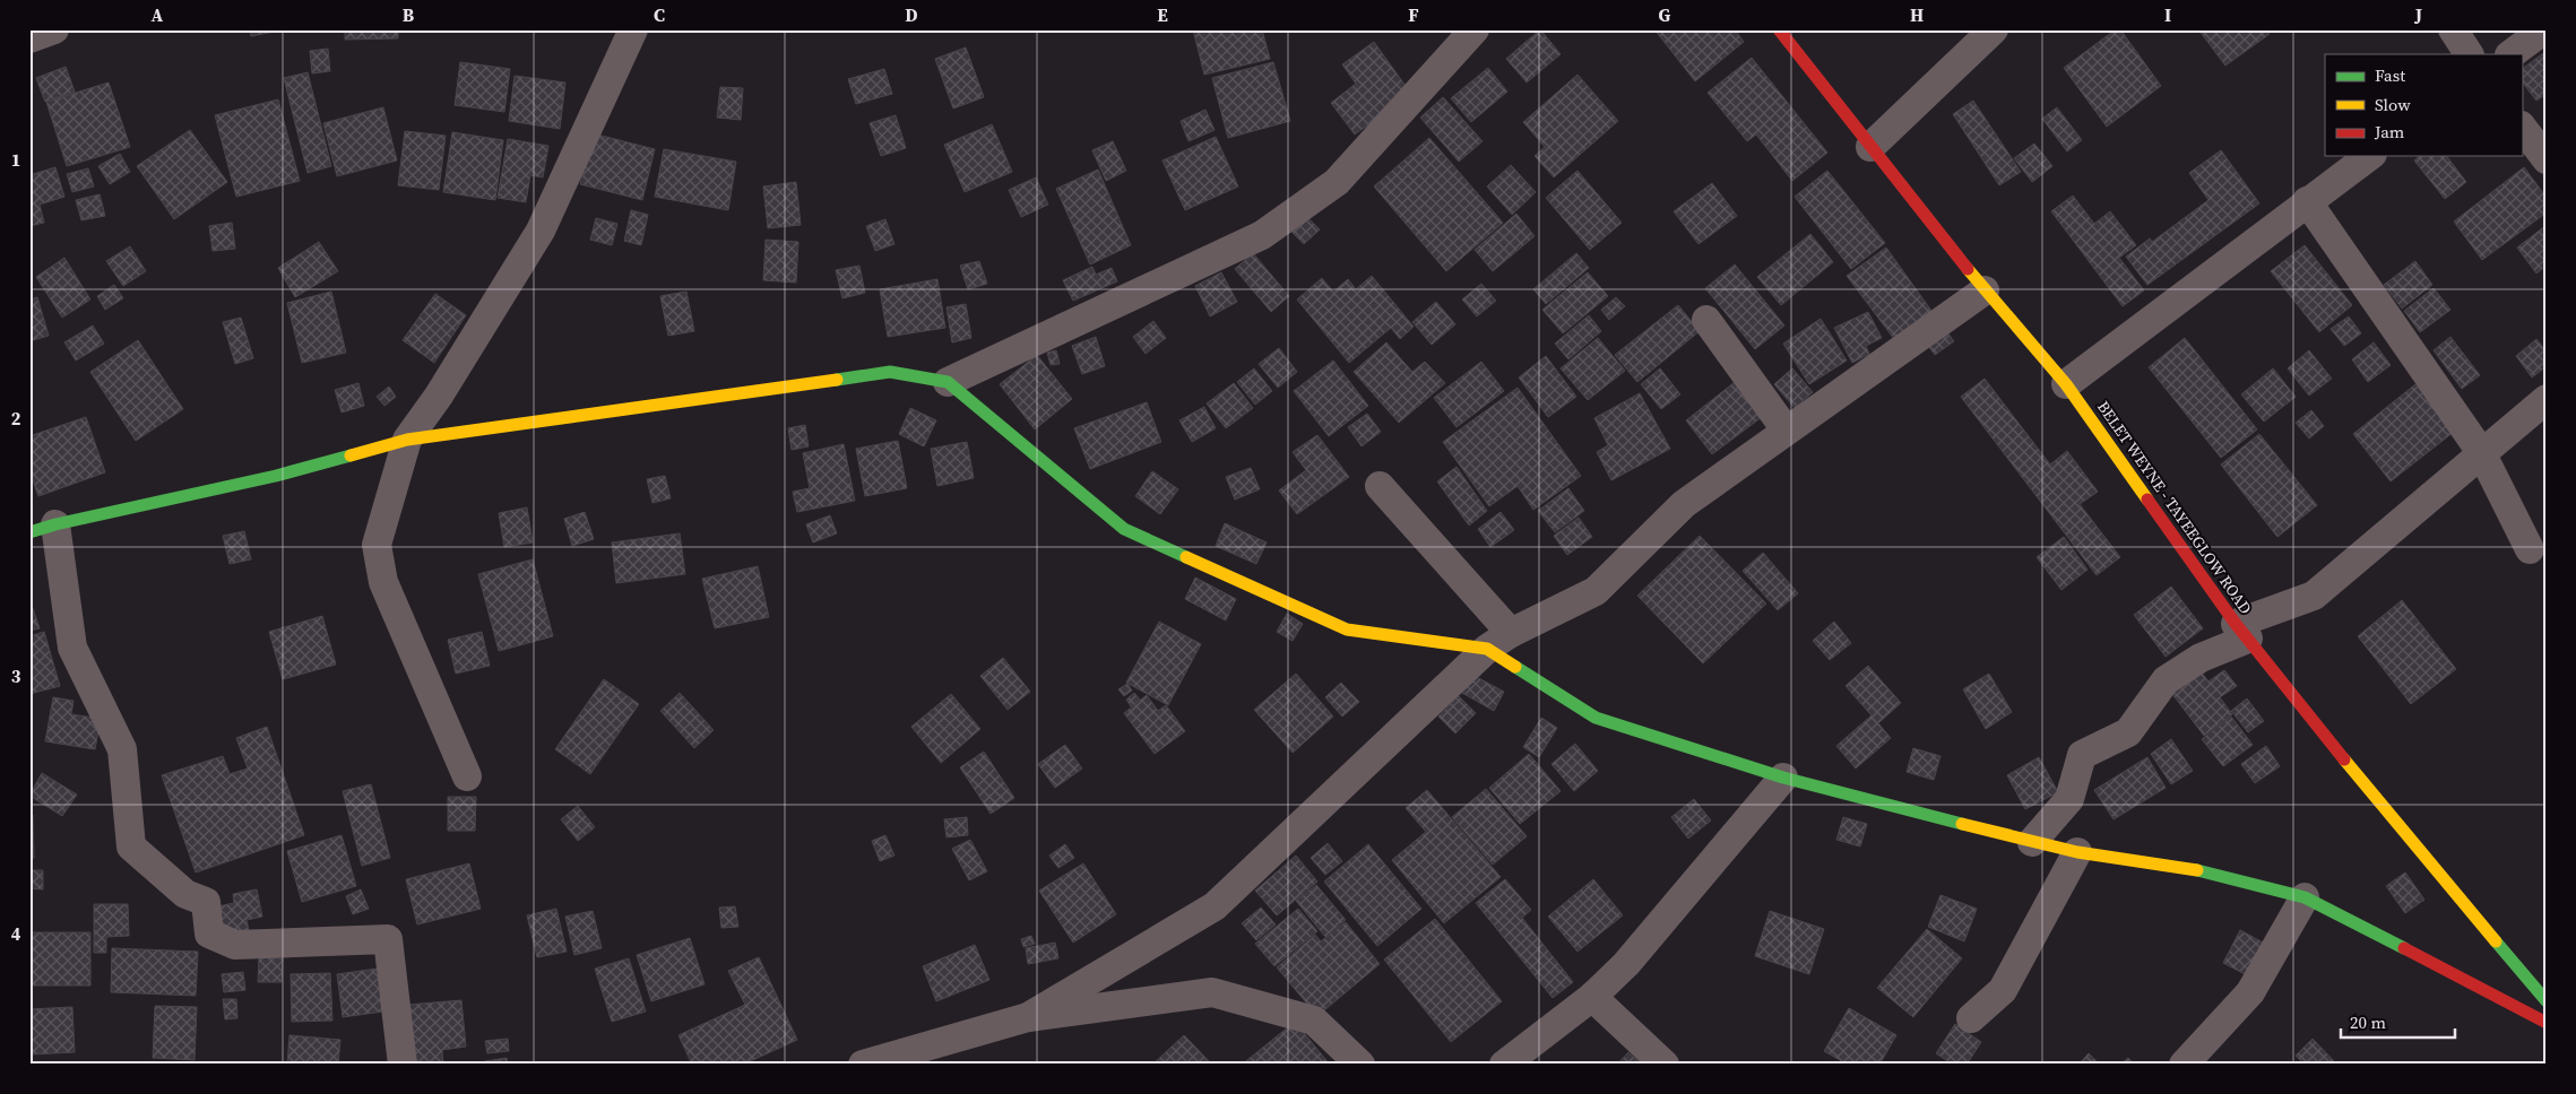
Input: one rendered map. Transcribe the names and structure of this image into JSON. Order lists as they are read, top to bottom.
{
  "streets": {
    "street": ["BELET WEYNE - TAYEEGLOW ROAD"]
  },
  "legend": ["Fast", "Slow", "Jam"],
  "scale_bar": "20 m",
  "grid": {
    "columns": [
      "A",
      "B",
      "C",
      "D",
      "E",
      "F",
      "G",
      "H",
      "I",
      "J"
    ],
    "rows": [
      "1",
      "2",
      "3",
      "4"
    ]
  }
}
